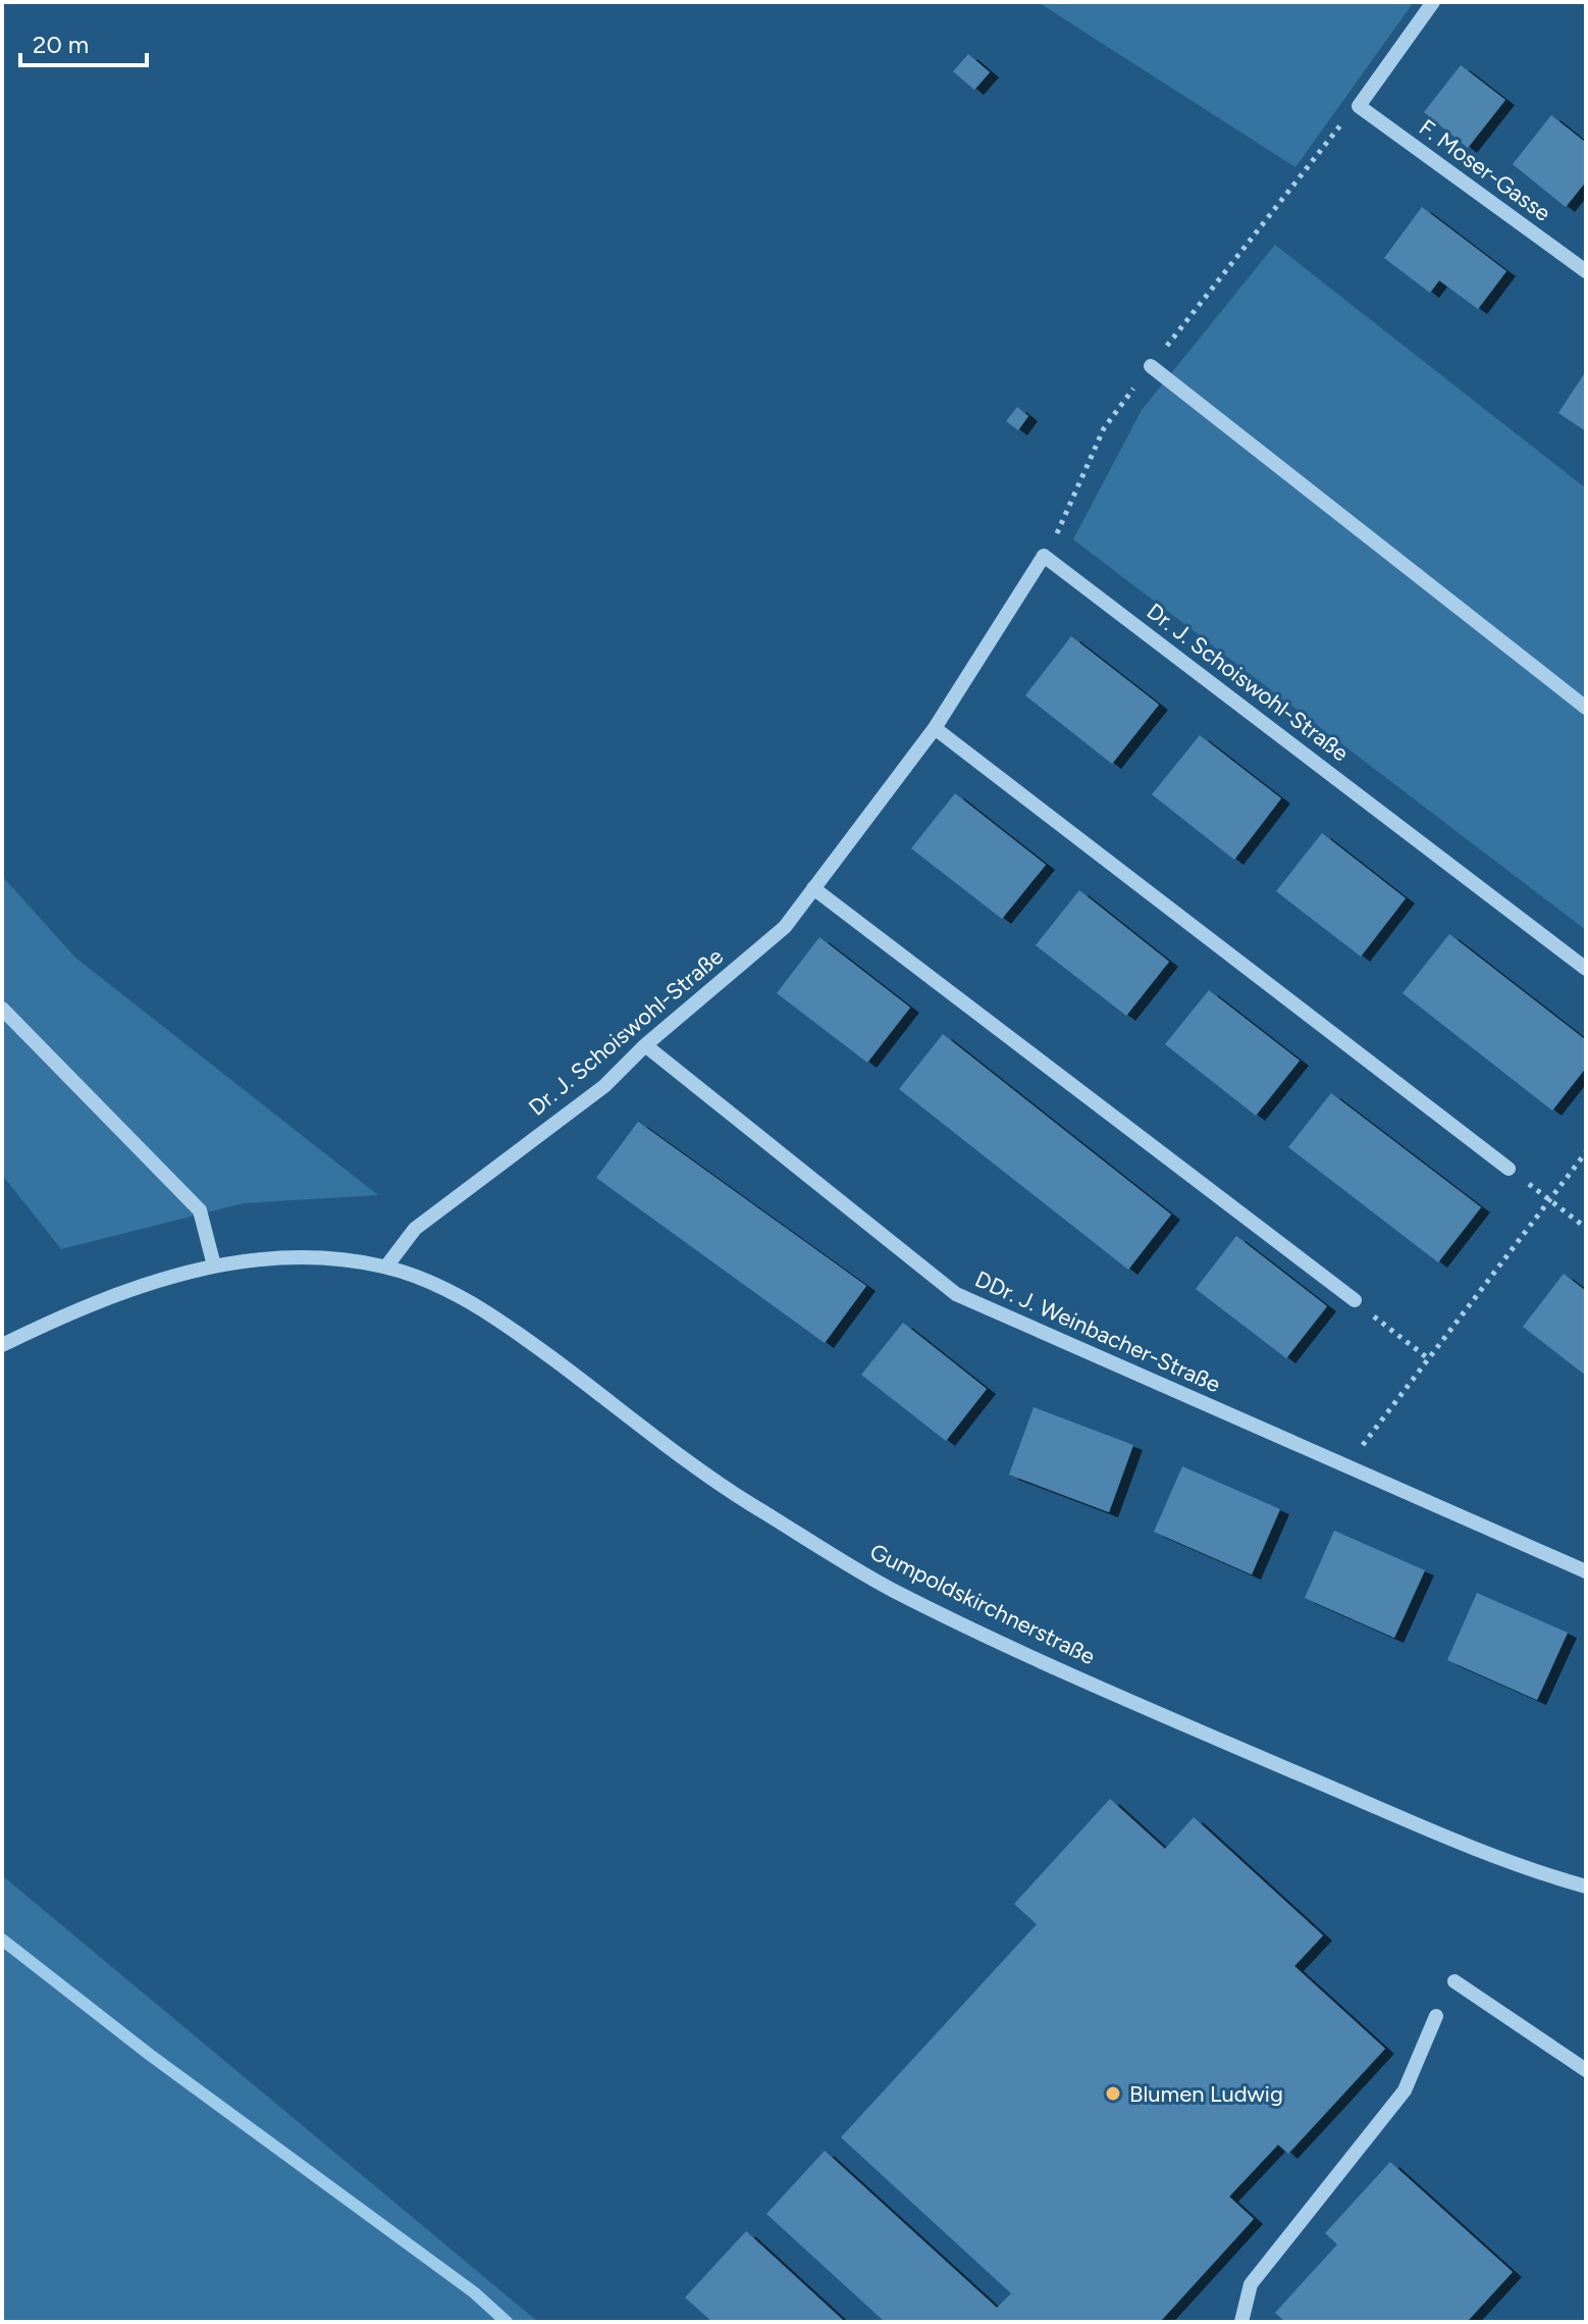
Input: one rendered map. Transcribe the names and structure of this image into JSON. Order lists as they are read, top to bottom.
{
  "streets": {
    "street": [
      "F. Moser-Gasse",
      "Dr. J. Schoiswohl-Straße",
      "DDr. J. Weinbacher-Straße",
      "Gumpoldskirchnerstraße"
    ]
  },
  "crossings": [
    ["Dr. J. Schoiswohl-Straße", "DDr. J. Weinbacher-Straße"],
    ["Dr. J. Schoiswohl-Straße", "Gumpoldskirchnerstraße"]
  ],
  "places": ["Blumen Ludwig"],
  "scale_bar": "20 m"
}
